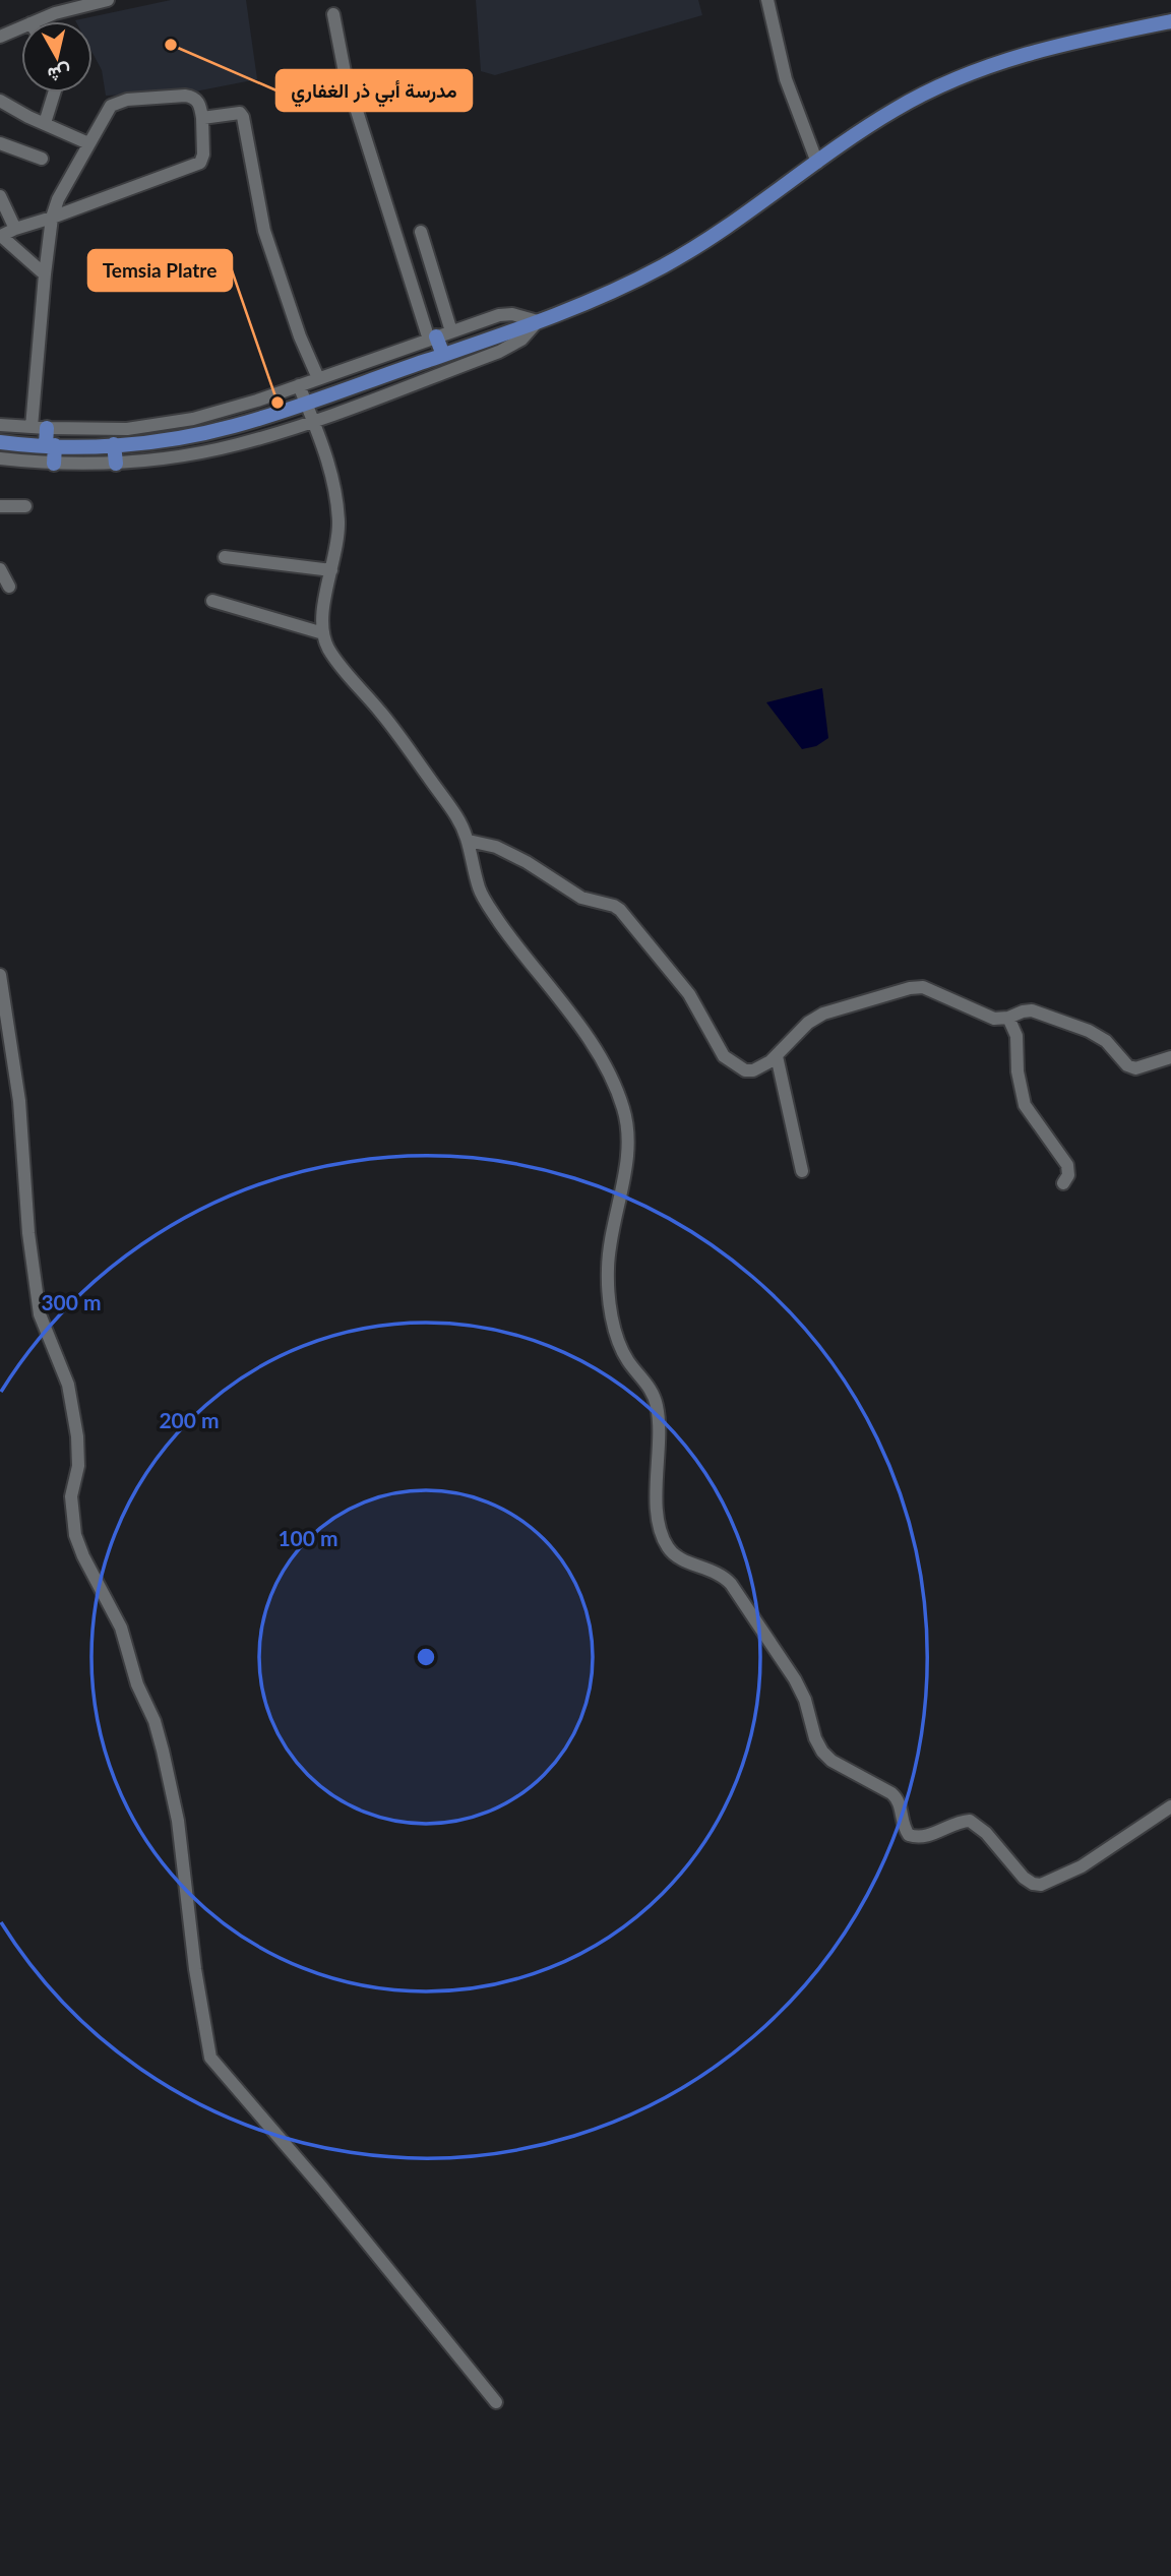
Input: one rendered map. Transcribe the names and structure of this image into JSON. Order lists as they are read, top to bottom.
{
  "places": ["مدرسة أبي ذر الغفاري", "Temsia Platre"],
  "north": "bottom",
  "rings": ["300 m", "200 m", "100 m"]
}
